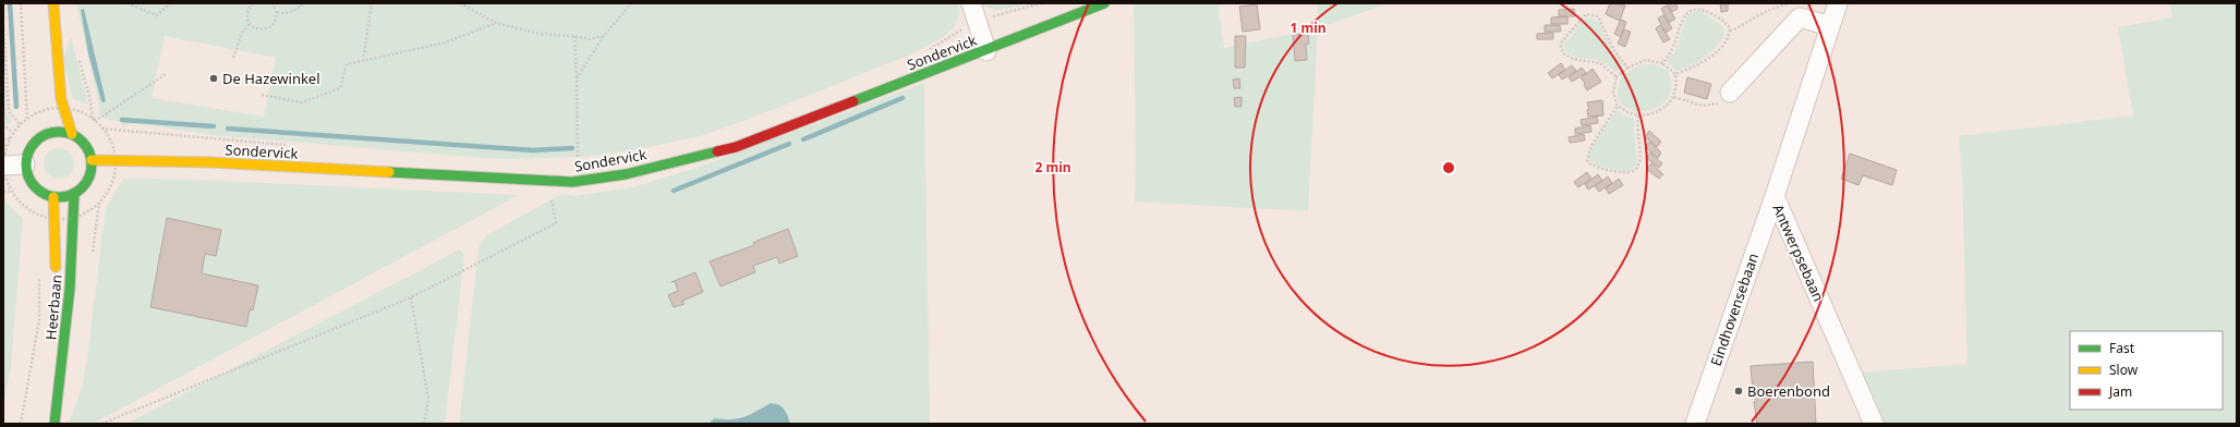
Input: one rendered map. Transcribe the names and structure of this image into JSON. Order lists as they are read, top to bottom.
{
  "streets": {
    "street": [
      "Sondervick",
      "Antwerpsebaan",
      "Heerbaan",
      "Eindhovensebaan"
    ]
  },
  "crossings": [
    ["Sondervick", "Heerbaan"],
    ["Antwerpsebaan", "Eindhovensebaan"]
  ],
  "places": ["De Hazewinkel", "Boerenbond"],
  "legend": ["Fast", "Slow", "Jam"],
  "rings": ["1 min", "2 min"]
}
